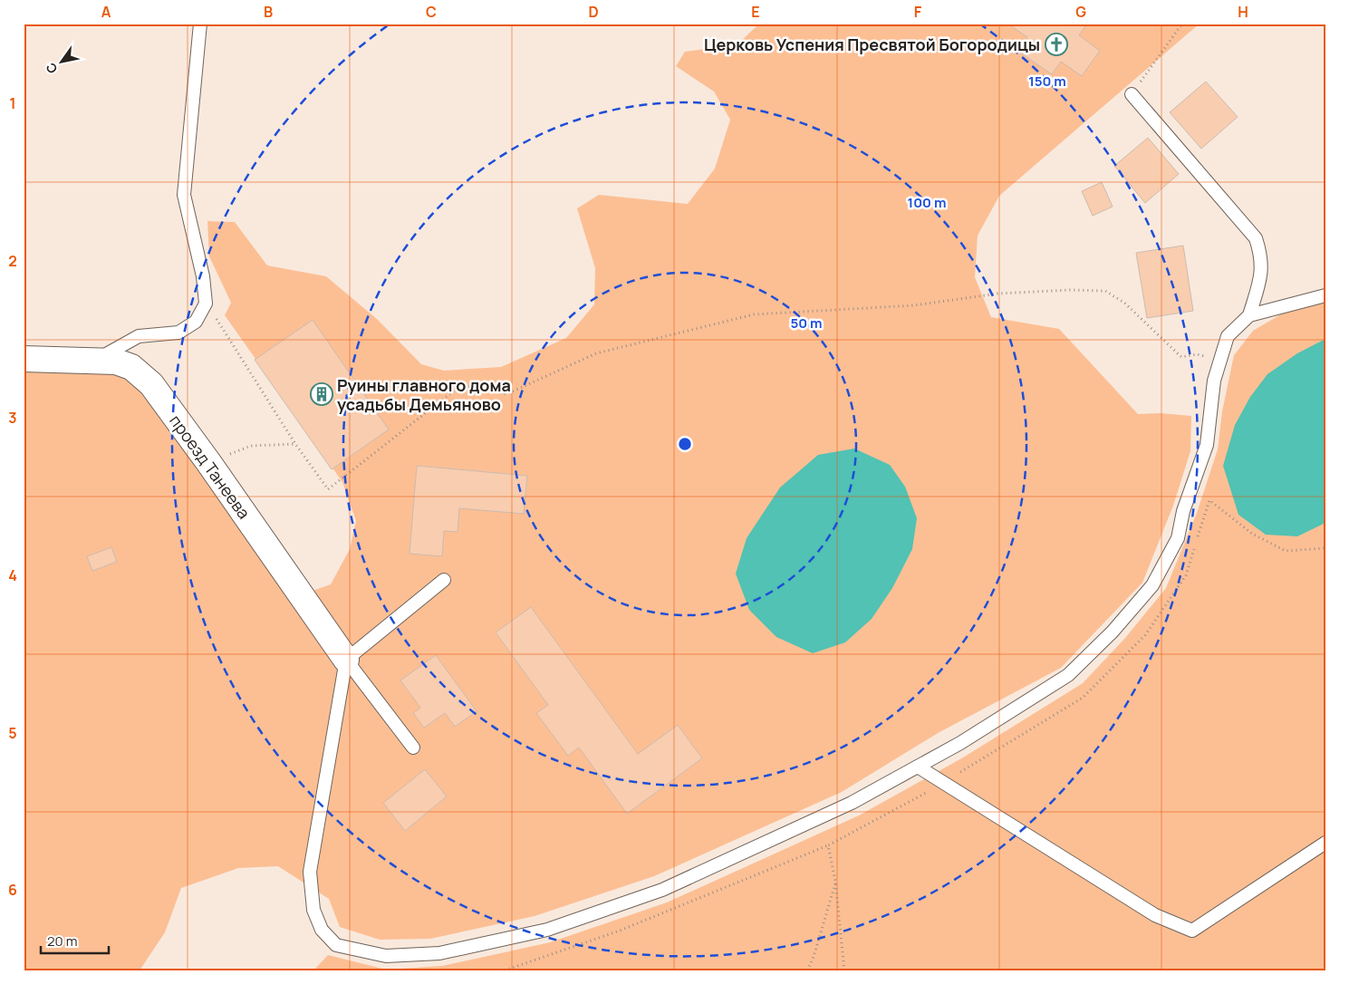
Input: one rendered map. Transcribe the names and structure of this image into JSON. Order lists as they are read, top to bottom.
{
  "streets": {
    "street": ["проезд Танеева"]
  },
  "places": {
    "church": ["Церковь Успения Пресвятой Богородицы"],
    "building": ["Руины главного дома усадьбы Демьяново"]
  },
  "scale_bar": "20 m",
  "north": "bottom left",
  "grid": {
    "columns": [
      "A",
      "B",
      "C",
      "D",
      "E",
      "F",
      "G",
      "H"
    ],
    "rows": [
      "1",
      "2",
      "3",
      "4",
      "5",
      "6"
    ]
  },
  "rings": ["150 m", "100 m", "50 m"]
}
